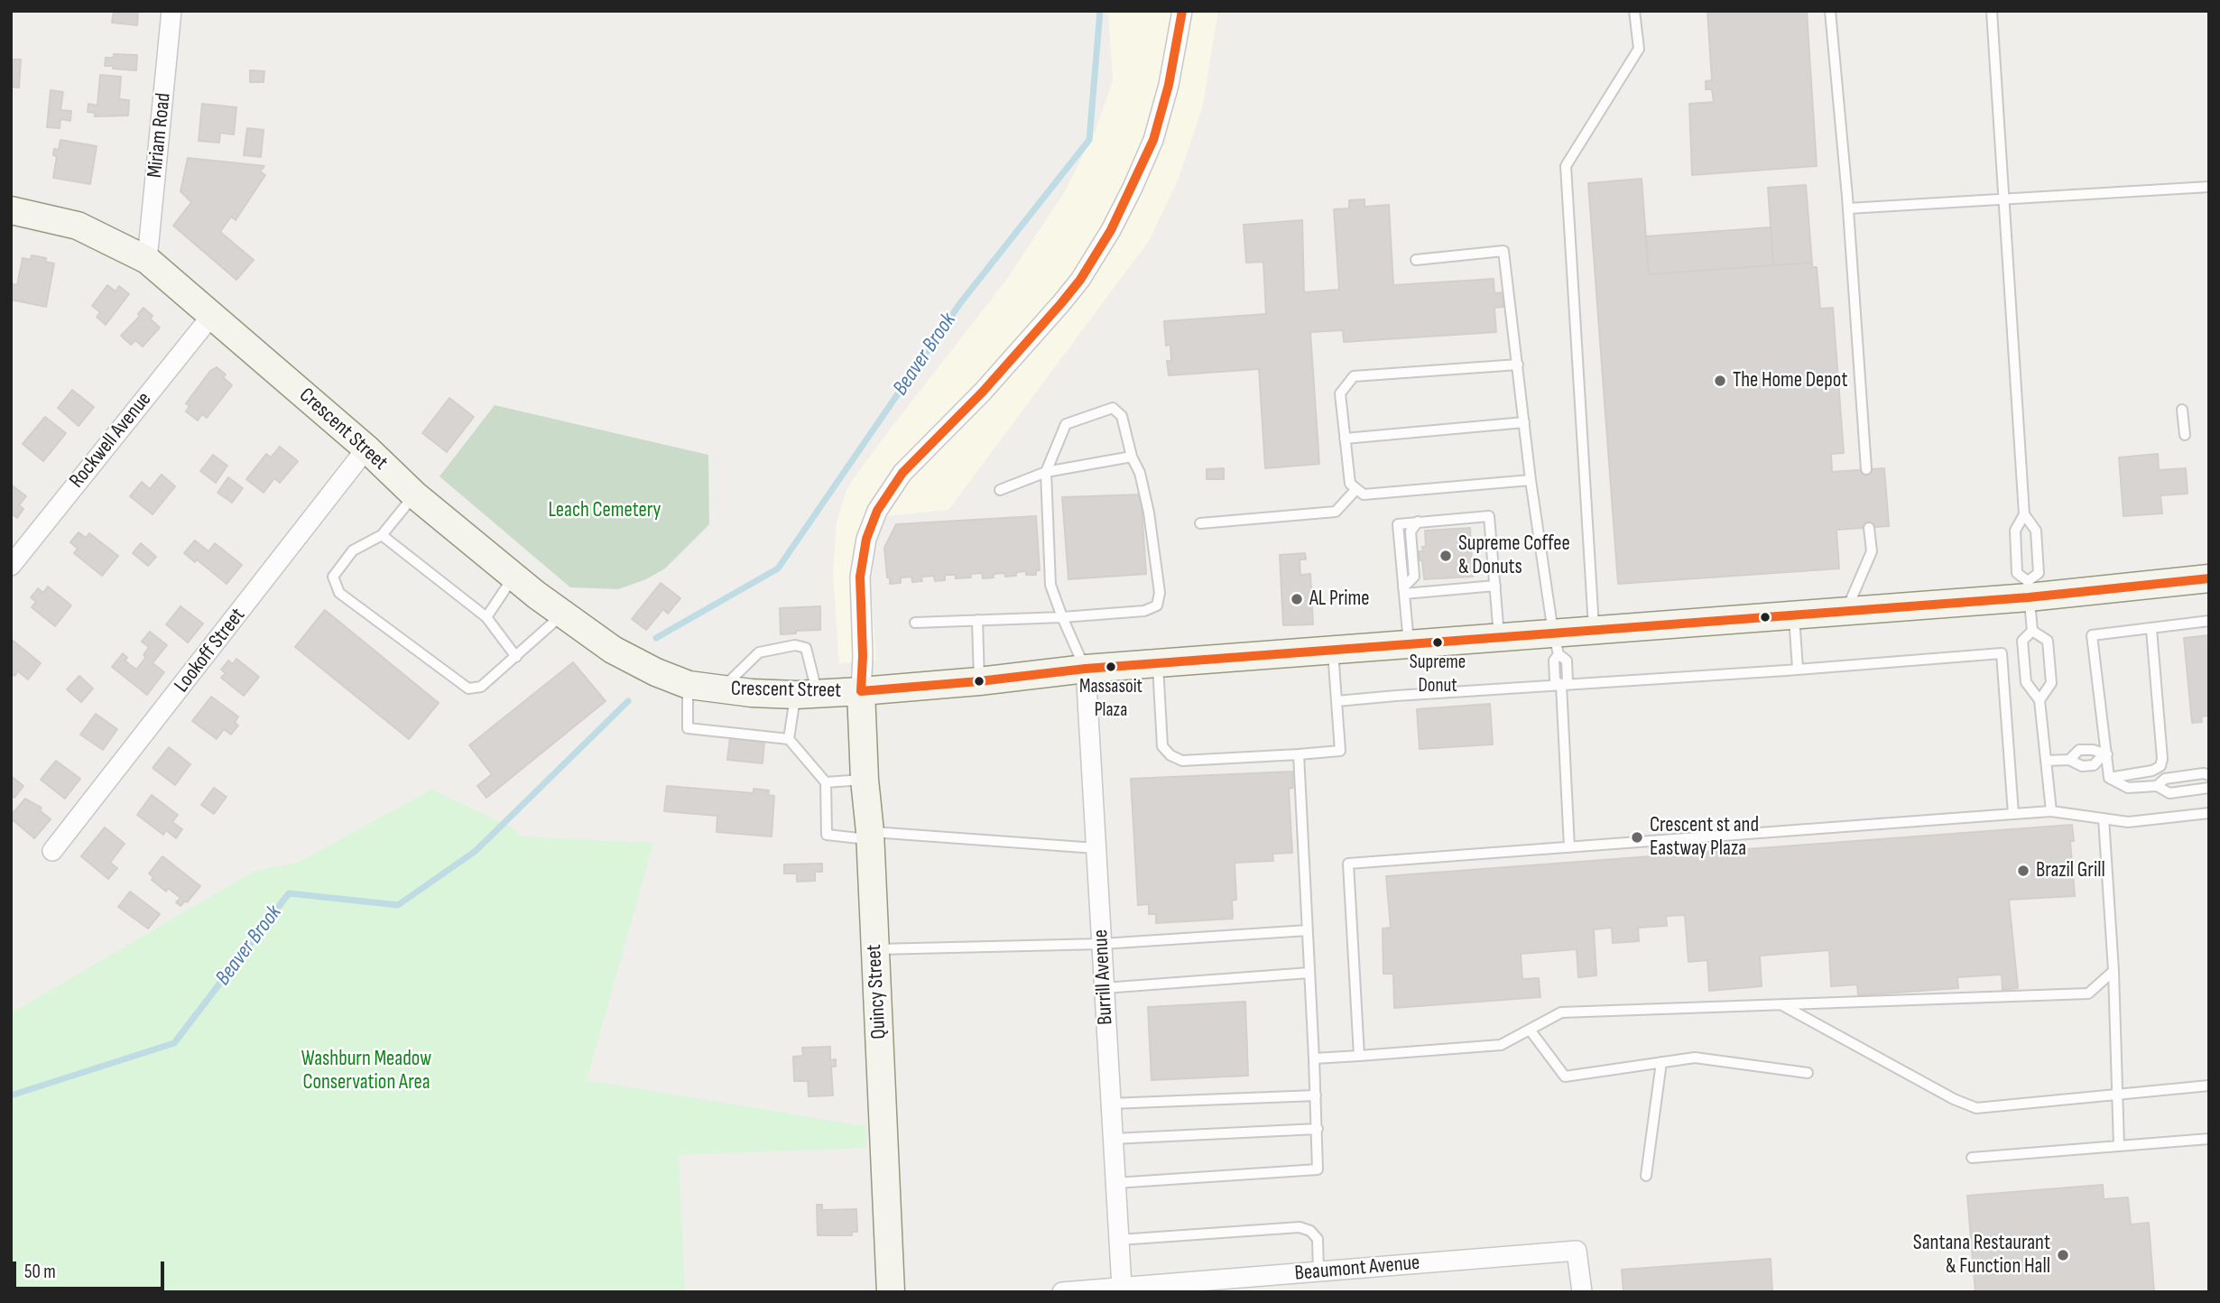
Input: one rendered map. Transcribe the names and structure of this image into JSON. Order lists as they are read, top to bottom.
{
  "streets": {
    "main road": ["Crescent Street", "Quincy Street"],
    "street": [
      "Miriam Road",
      "Rockwell Avenue",
      "Lookoff Street",
      "Burrill Avenue",
      "Beaumont Avenue"
    ]
  },
  "crossings": [
    ["Miriam Road", "Crescent Street"],
    ["Crescent Street", "Rockwell Avenue"],
    ["Crescent Street", "Lookoff Street"],
    ["Crescent Street", "Burrill Avenue"],
    ["Crescent Street", "Quincy Street"],
    ["Burrill Avenue", "Beaumont Avenue"]
  ],
  "water": ["Beaver Brook"],
  "parks": ["Leach Cemetery", "Washburn Meadow Conservation Area"],
  "places": [
    "The Home Depot",
    "Supreme Coffee & Donuts",
    "AL Prime",
    "Supreme Donut",
    "Massasoit Plaza",
    "Crescent st and Eastway Plaza",
    "Brazil Grill",
    "Santana Restaurant & Function Hall"
  ],
  "scale_bar": "50 m"
}
